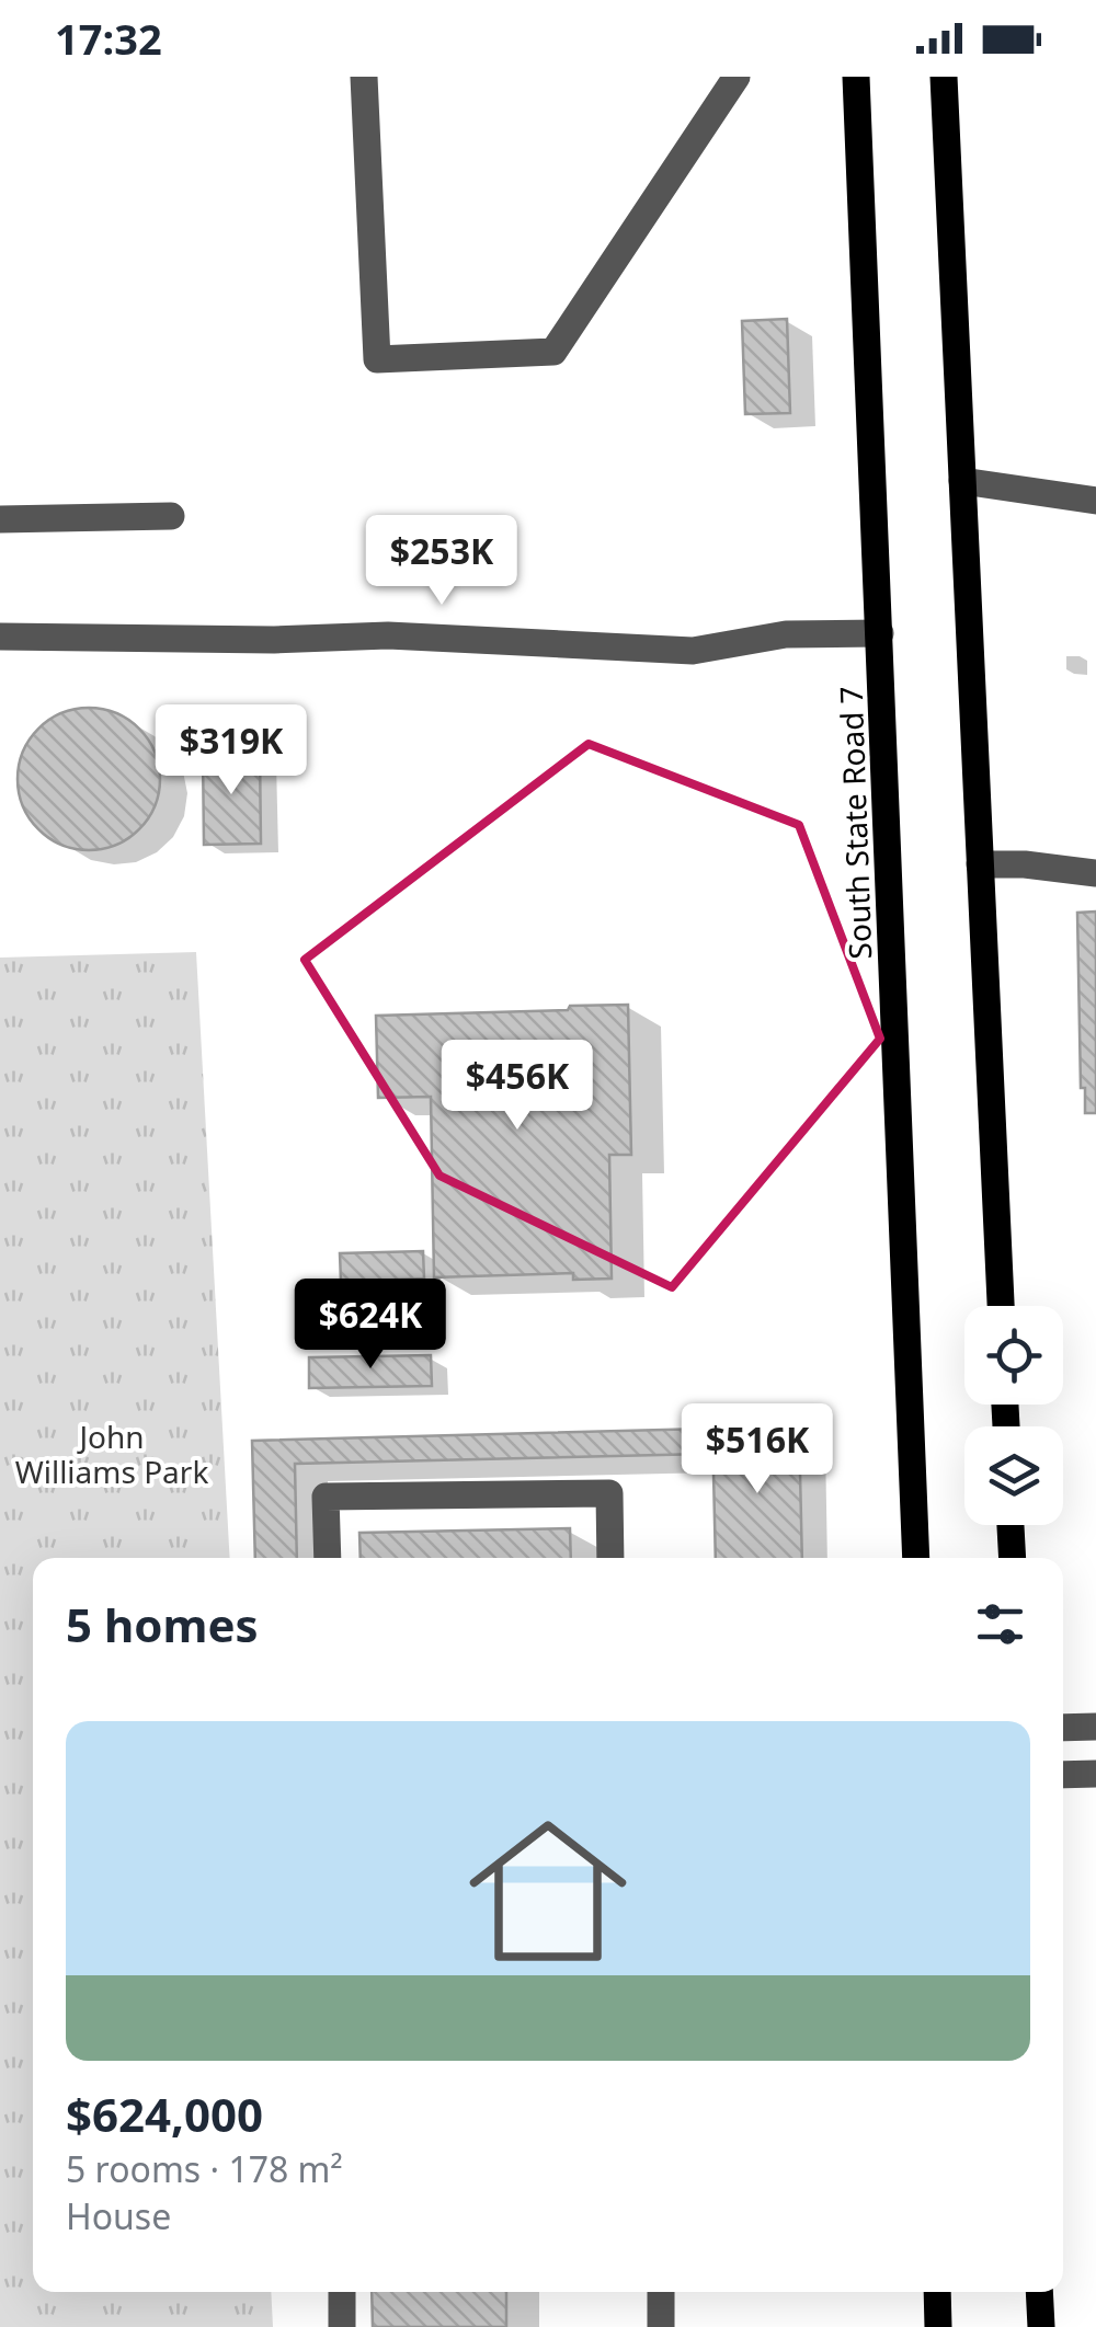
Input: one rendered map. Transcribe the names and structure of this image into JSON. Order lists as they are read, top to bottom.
{
  "streets": {
    "main road": ["South State Road 7"]
  },
  "parks": ["John Williams Park"],
  "page": {
    "status": "17:32",
    "price": [
      "$253K",
      "$319K",
      "$456K",
      "$624K",
      "$516K"
    ],
    "heading": "5 homes",
    "list": [
      {
        "name": "$624,000",
        "note": "5 rooms · 178 m² · House"
      }
    ]
  }
}
